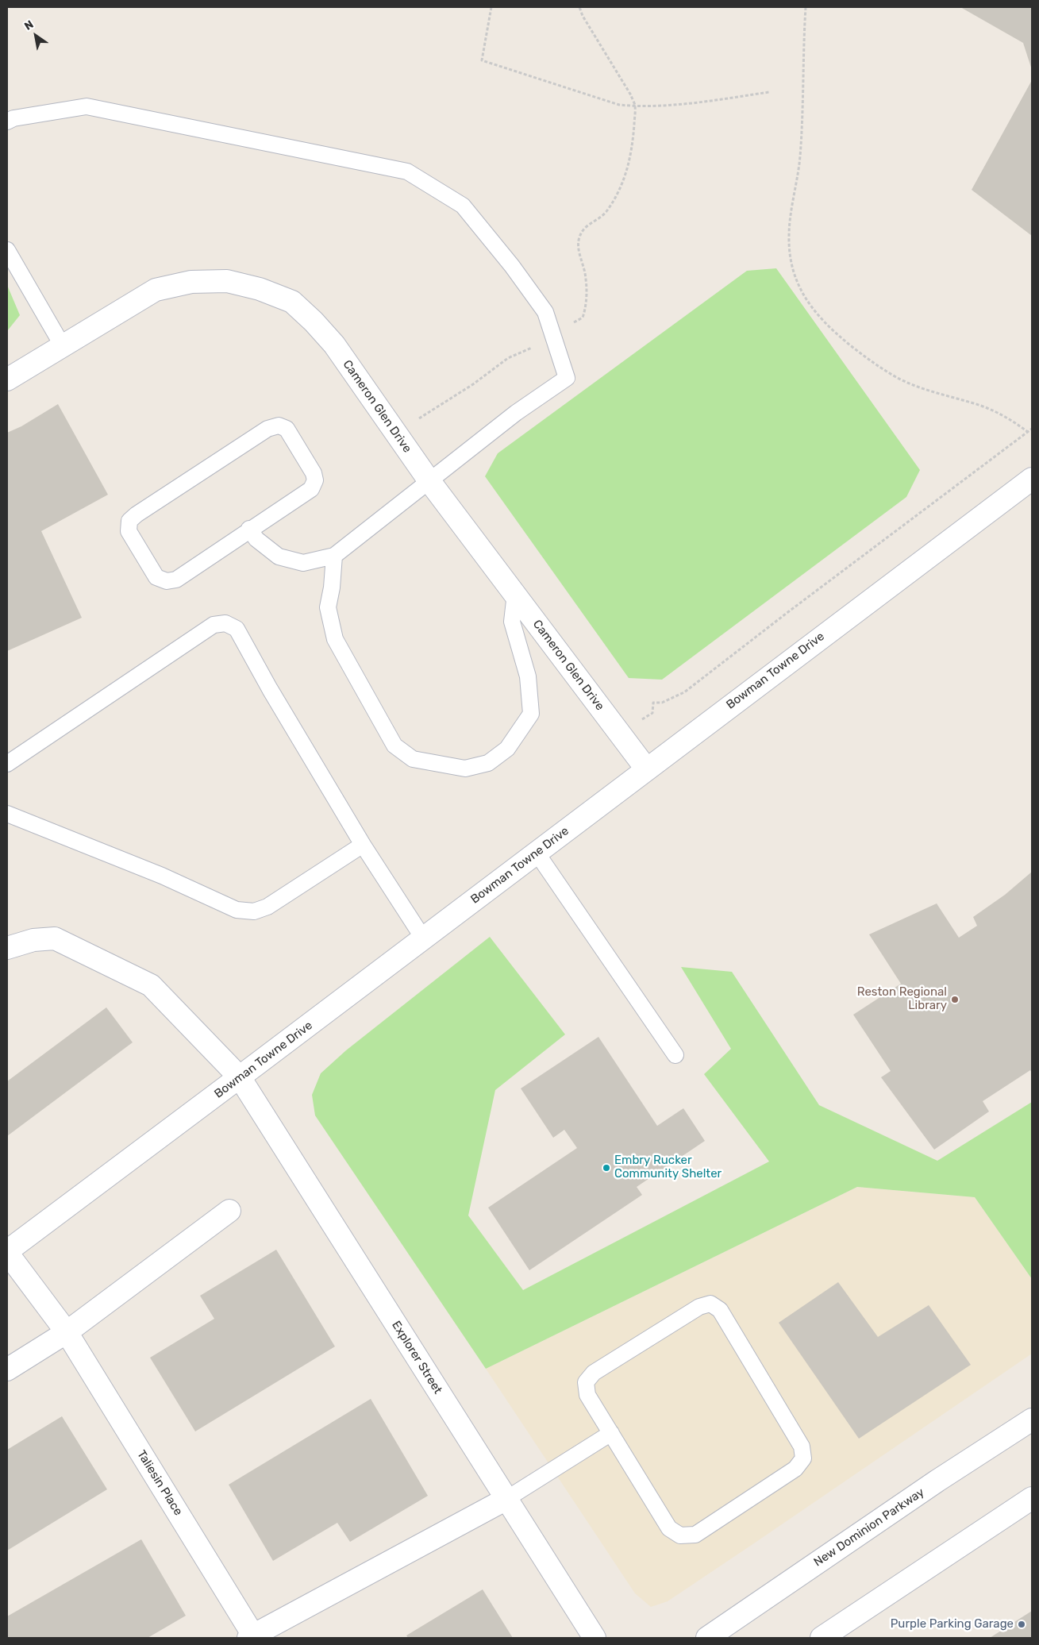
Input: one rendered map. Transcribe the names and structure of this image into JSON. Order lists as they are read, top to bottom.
{
  "streets": {
    "street": [
      "Cameron Glen Drive",
      "Bowman Towne Drive",
      "Explorer Street",
      "Taliesin Place",
      "New Dominion Parkway"
    ]
  },
  "crossings": [
    ["Cameron Glen Drive", "Bowman Towne Drive"],
    ["Bowman Towne Drive", "Explorer Street"],
    ["Bowman Towne Drive", "Taliesin Place"],
    ["Explorer Street", "Taliesin Place"]
  ],
  "places": ["Reston Regional Library", "Embry Rucker Community Shelter", "Purple Parking Garage"],
  "north": "top left"
}
